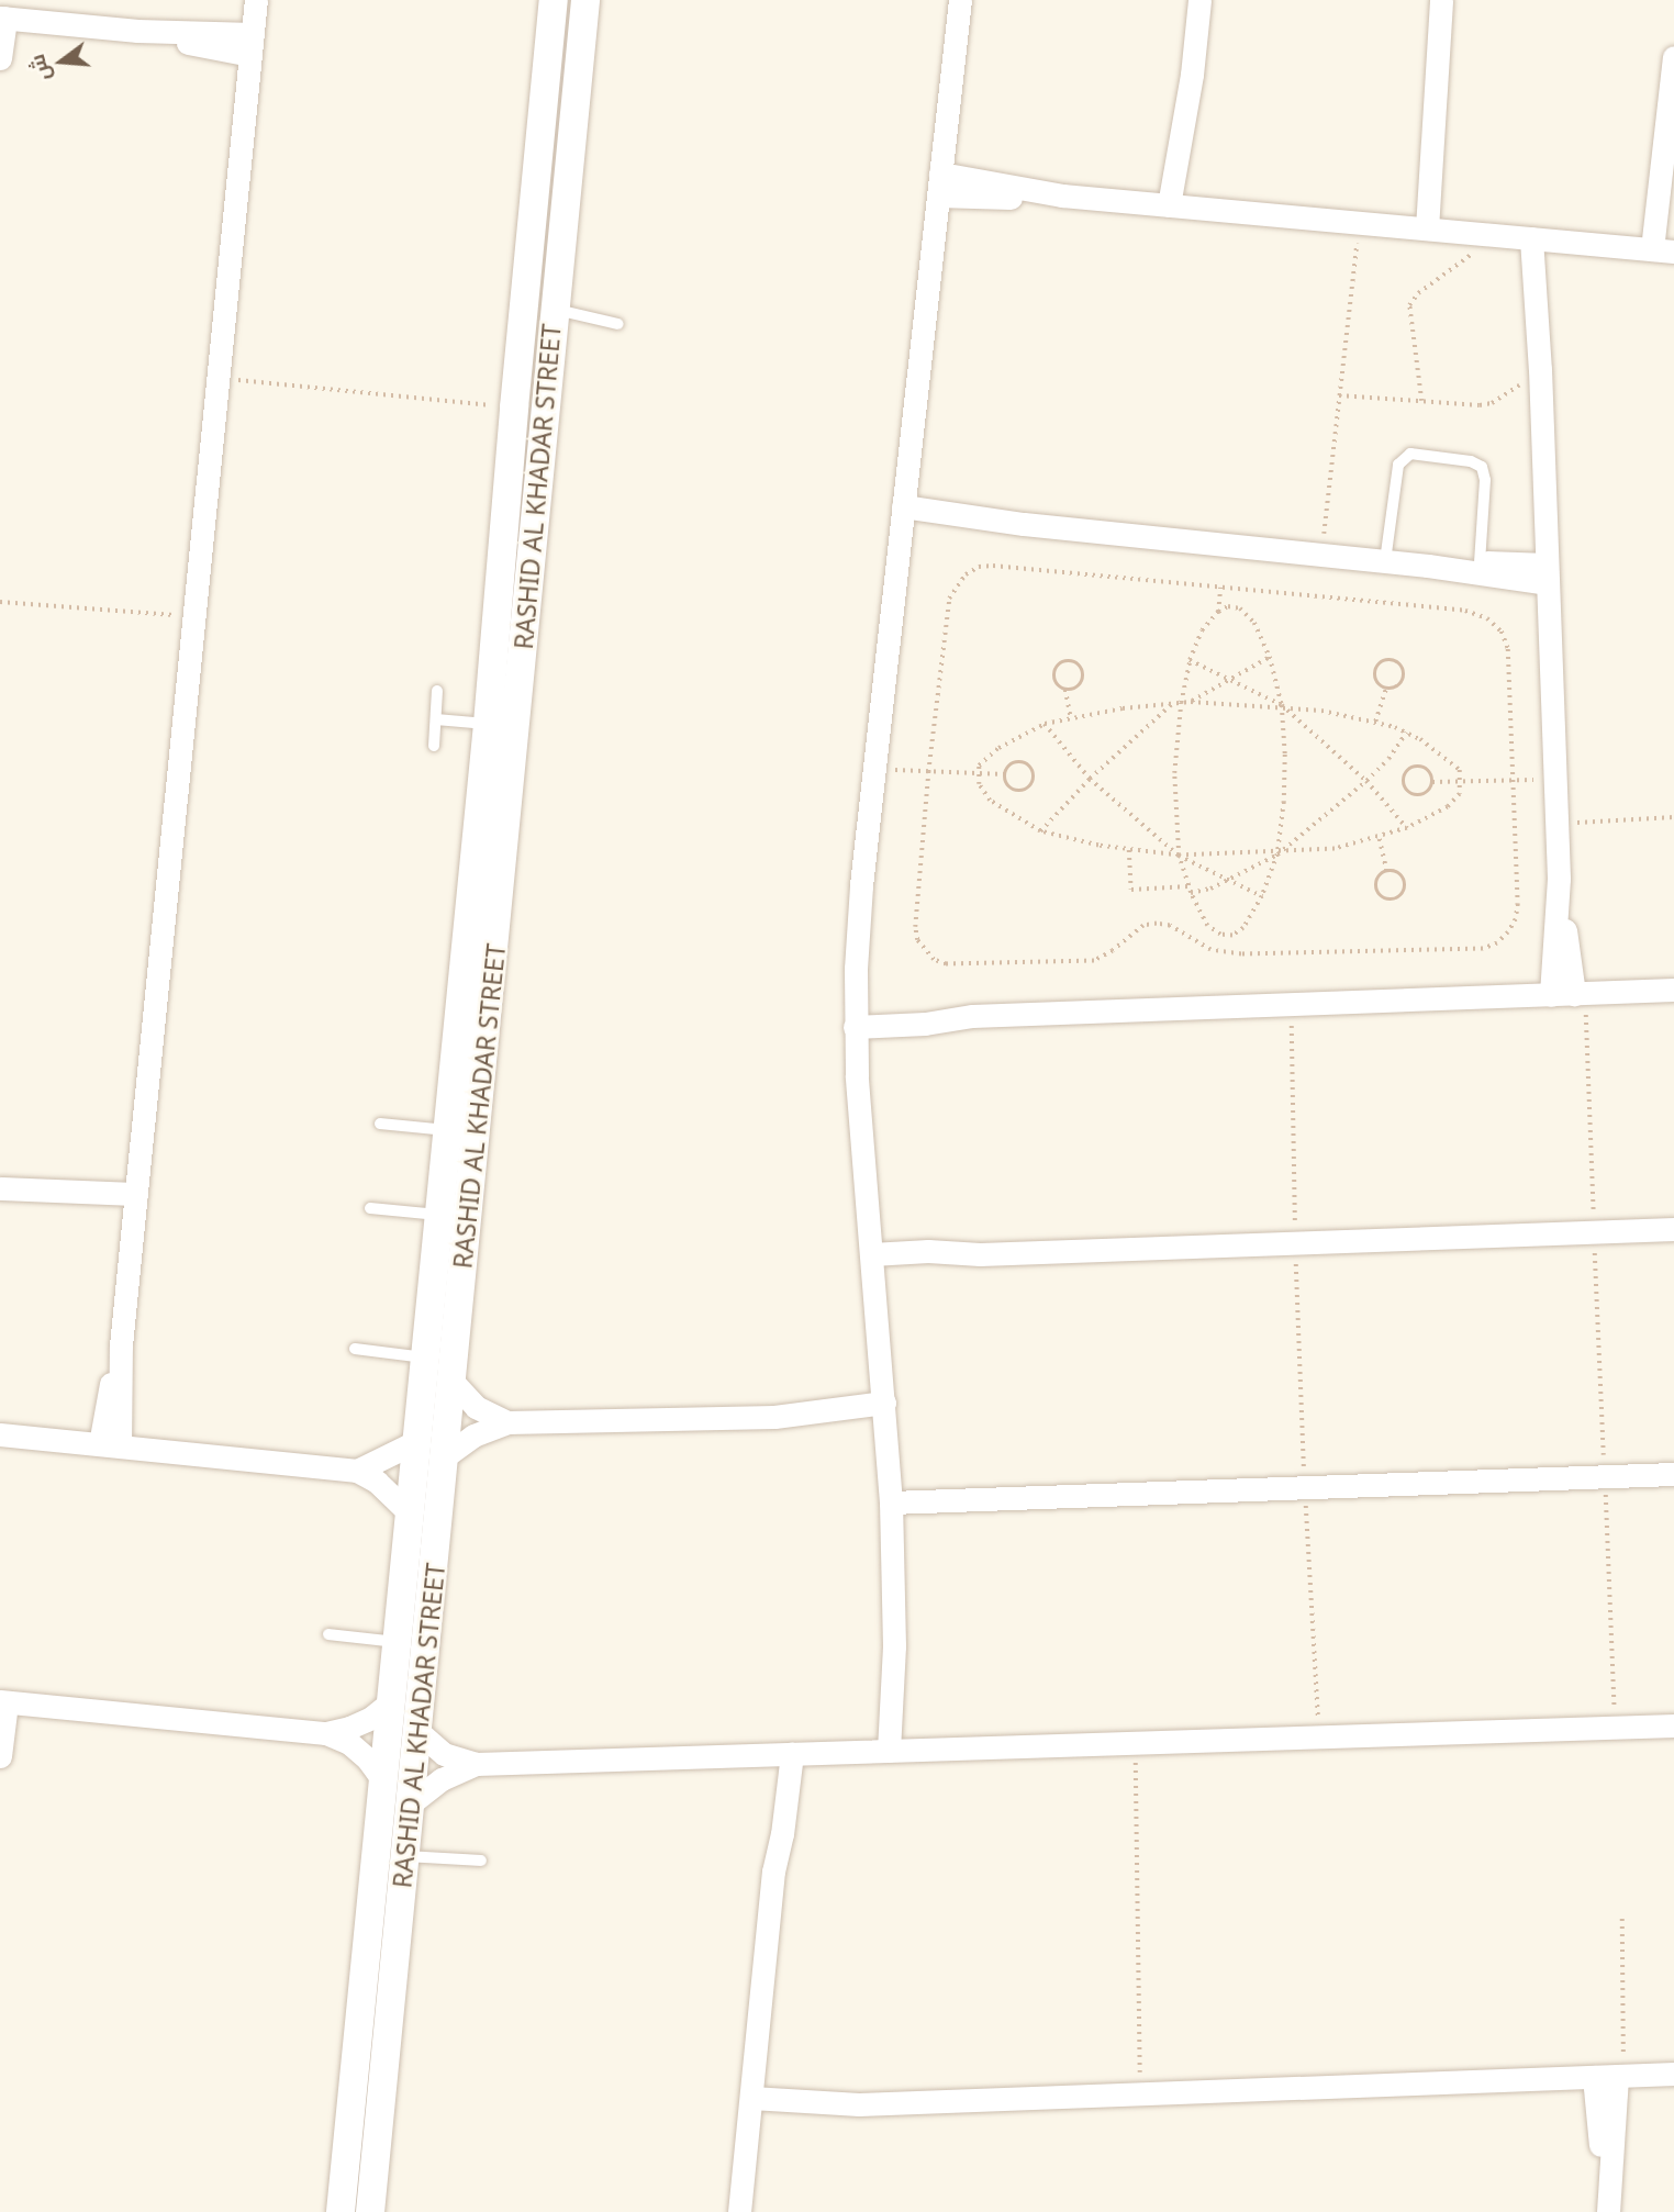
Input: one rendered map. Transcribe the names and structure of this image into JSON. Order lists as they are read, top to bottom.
{
  "streets": {
    "street": ["RASHID AL KHADAR STREET"]
  },
  "north": "left"
}
